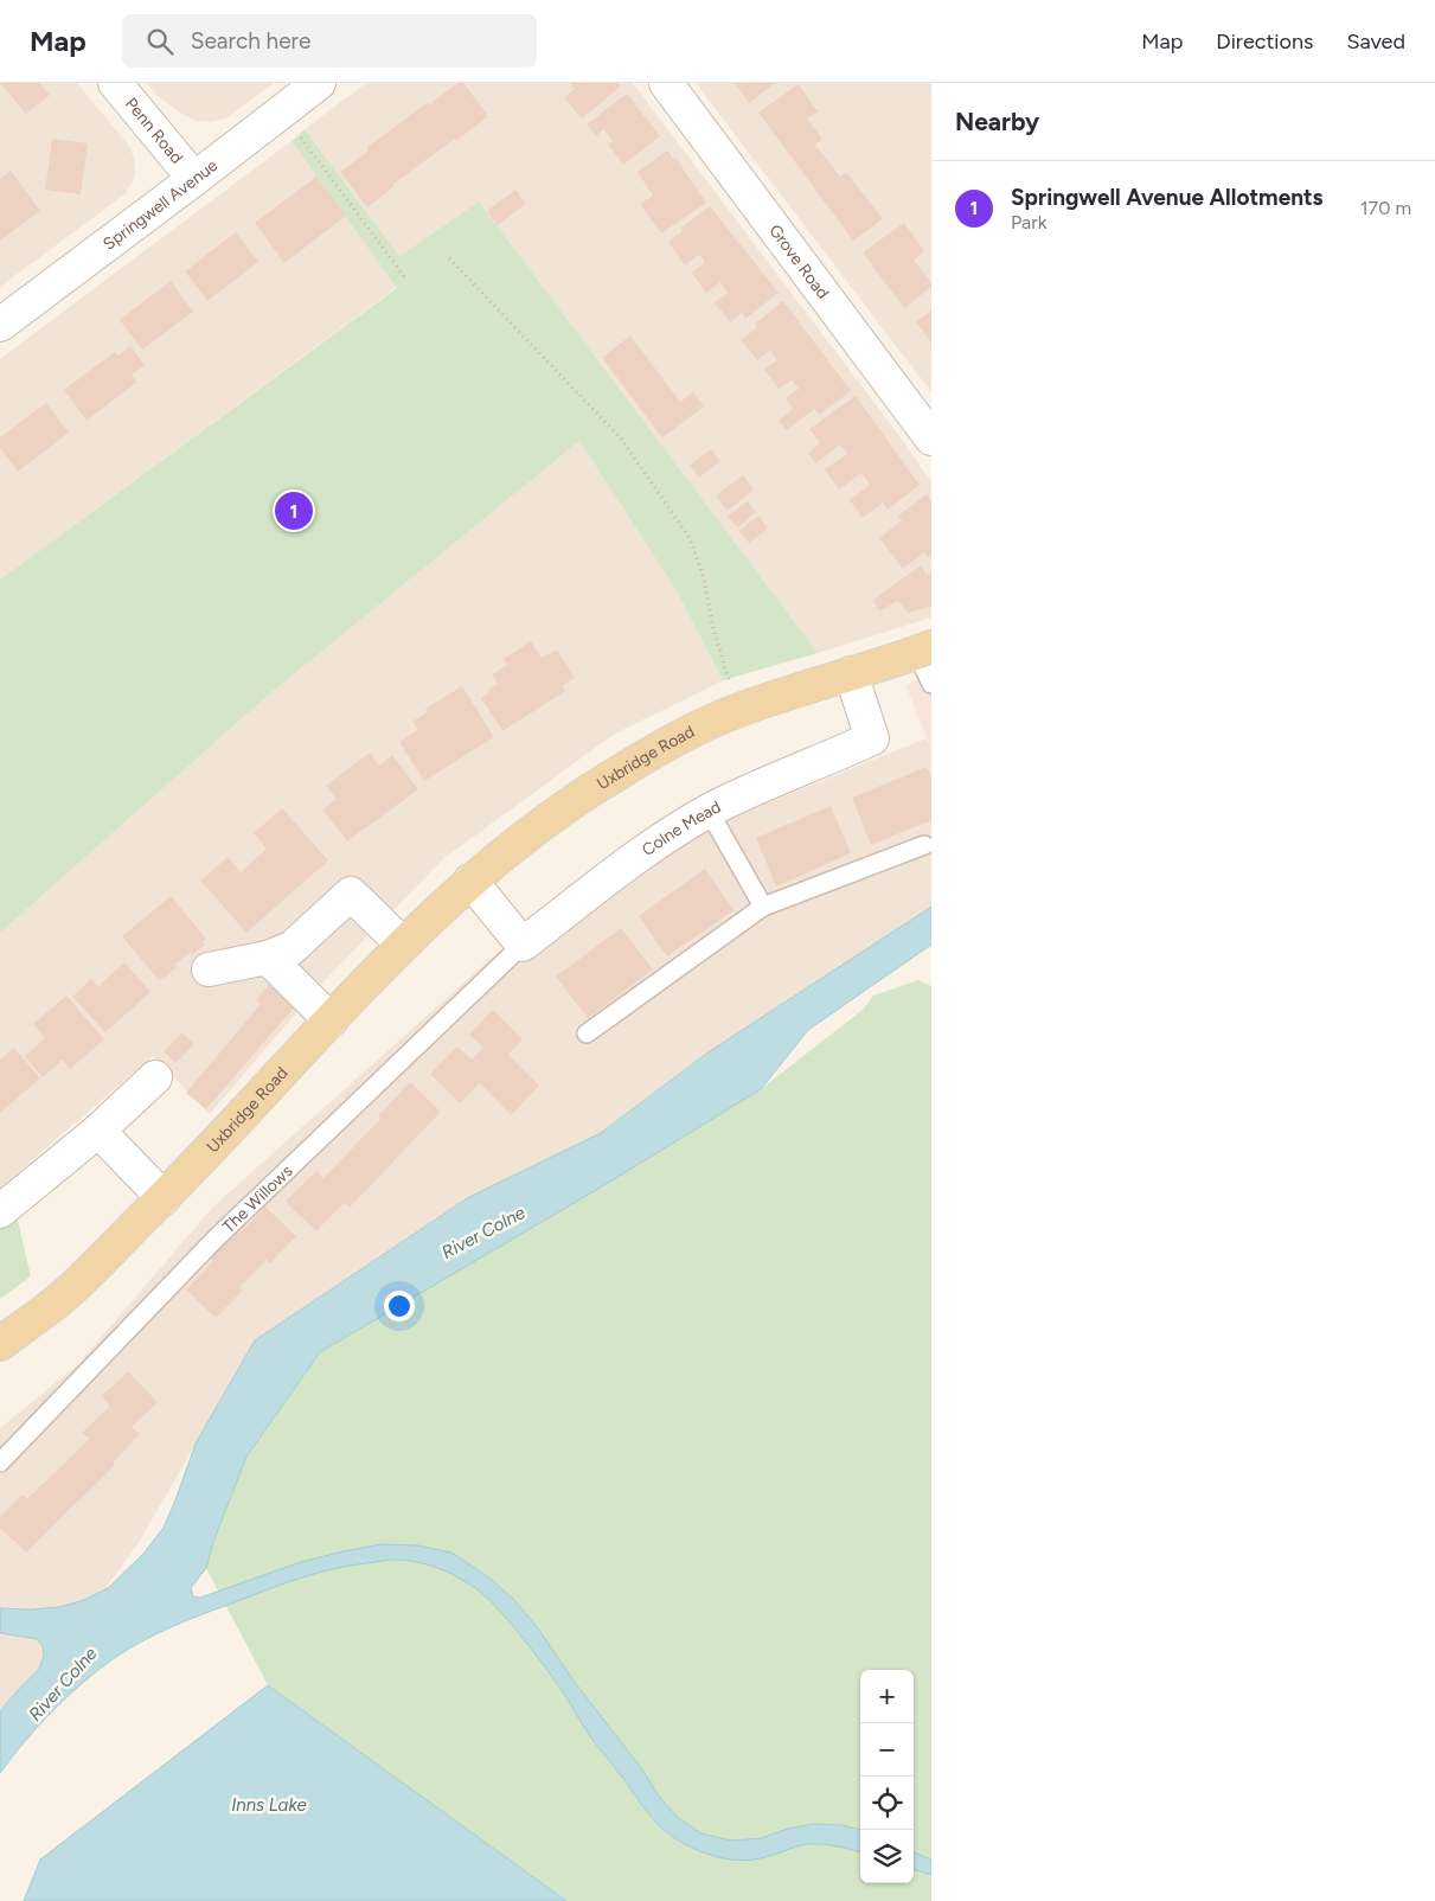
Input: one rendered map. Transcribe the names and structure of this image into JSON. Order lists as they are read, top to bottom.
{
  "streets": {
    "main road": ["Uxbridge Road"],
    "street": [
      "Penn Road",
      "Springwell Avenue",
      "Grove Road",
      "Colne Mead"
    ],
    "lane": ["The Willows"]
  },
  "crossings": [
    ["Penn Road", "Springwell Avenue"],
    ["Uxbridge Road", "Colne Mead"],
    ["Colne Mead", "The Willows"]
  ],
  "water": ["River Colne", "Inns Lake"],
  "page": {
    "header": "Map",
    "search": "Search here",
    "nav": ["Map", "Directions", "Saved"],
    "heading": "Nearby",
    "list": [
      {
        "mark": "1",
        "name": "Springwell Avenue Allotments",
        "note": "Park",
        "value": "170 m"
      }
    ],
    "pins": "1",
    "map_buttons": ["+", "−"]
  }
}
